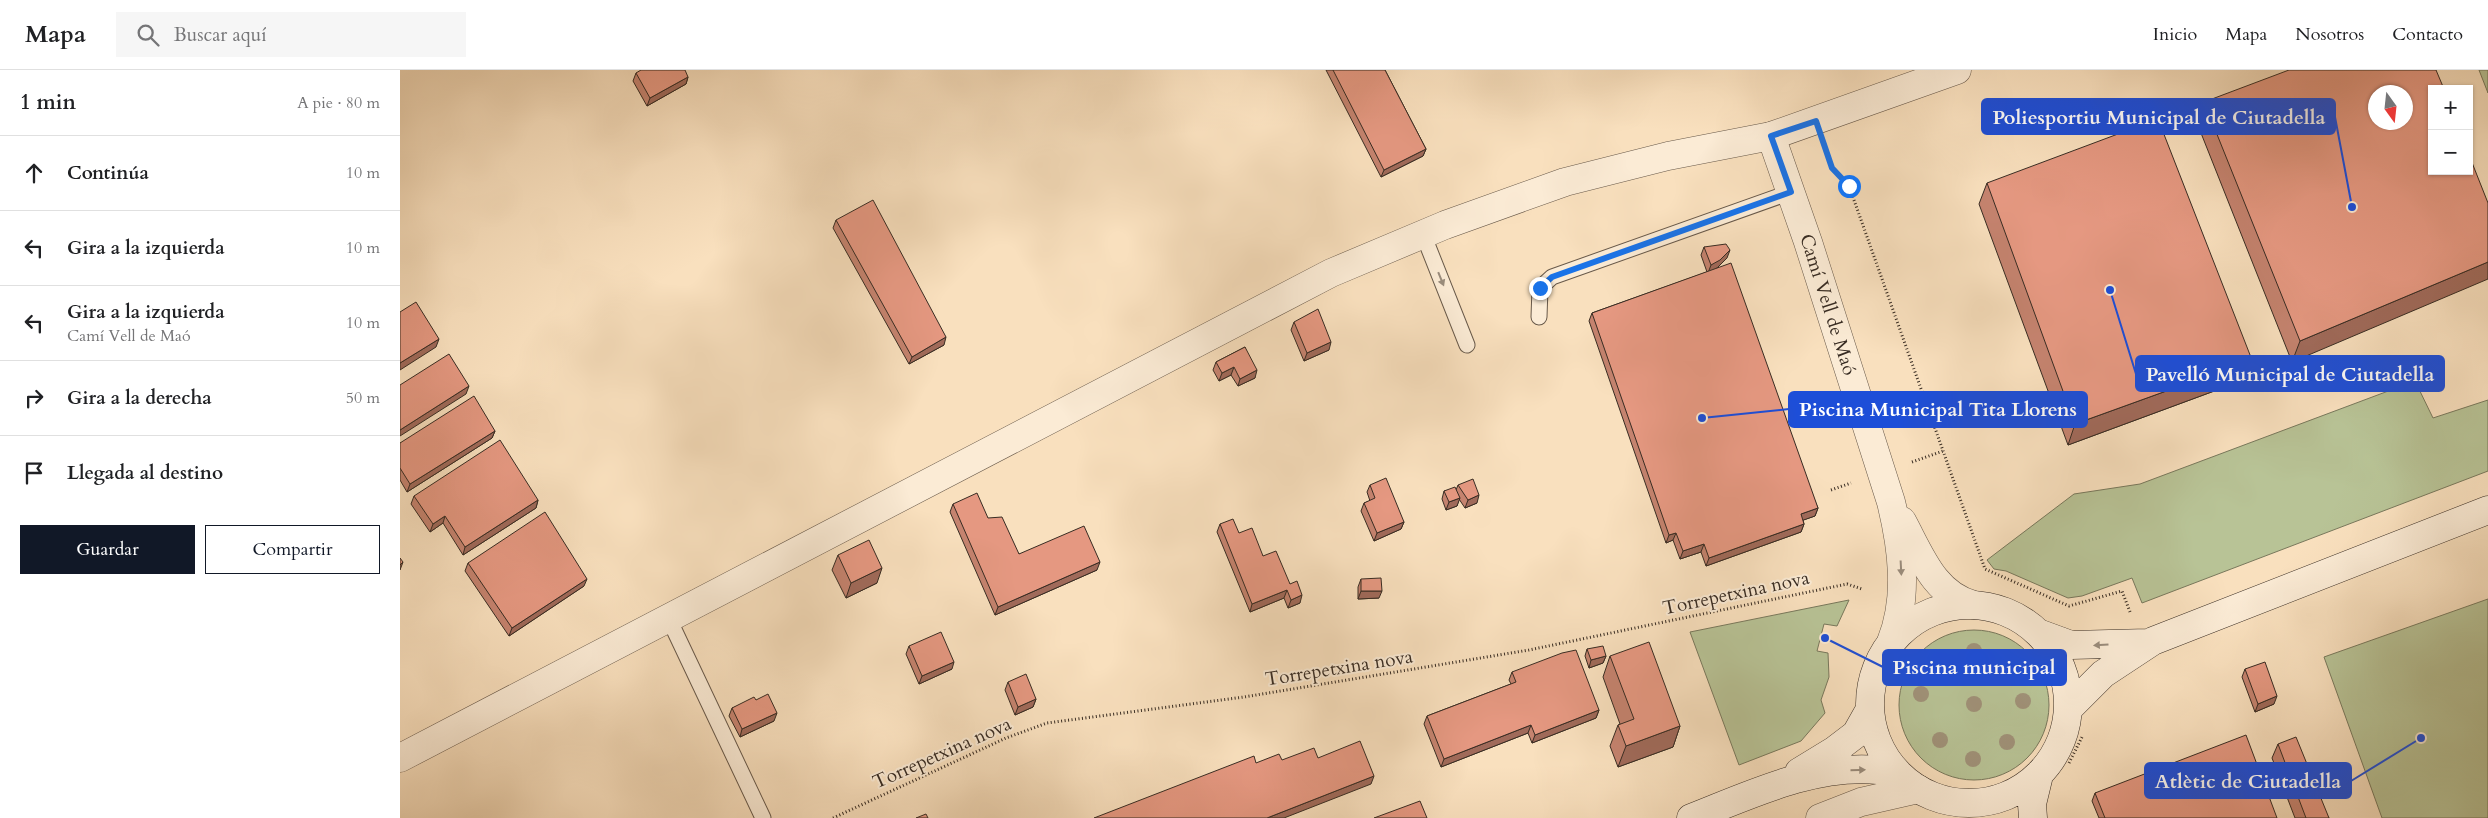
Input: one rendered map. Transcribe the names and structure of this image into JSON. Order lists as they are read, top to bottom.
{
  "streets": {
    "street": ["Camí Vell de Maó"],
    "path": ["Torrepetxina nova"]
  },
  "places": [
    "Poliesportiu Municipal de Ciutadella",
    "Pavelló Municipal de Ciutadella",
    "Piscina Municipal Tita Llorens",
    "Piscina municipal",
    "Atlètic de Ciutadella"
  ],
  "north": "bottom",
  "page": {
    "header": "Mapa",
    "search": "Buscar aquí",
    "nav": [
      "Inicio",
      "Mapa",
      "Nosotros",
      "Contacto"
    ],
    "heading": ["1 min", "A pie · 80 m"],
    "map_buttons": ["+", "−"],
    "list": [
      ["Continúa", "10 m"],
      ["Gira a la izquierda", "10 m"],
      ["Gira a la izquierda", "Camí Vell de Maó", "10 m"],
      ["Gira a la derecha", "50 m"],
      "Llegada al destino"
    ],
    "buttons": ["Guardar", "Compartir"]
  }
}
